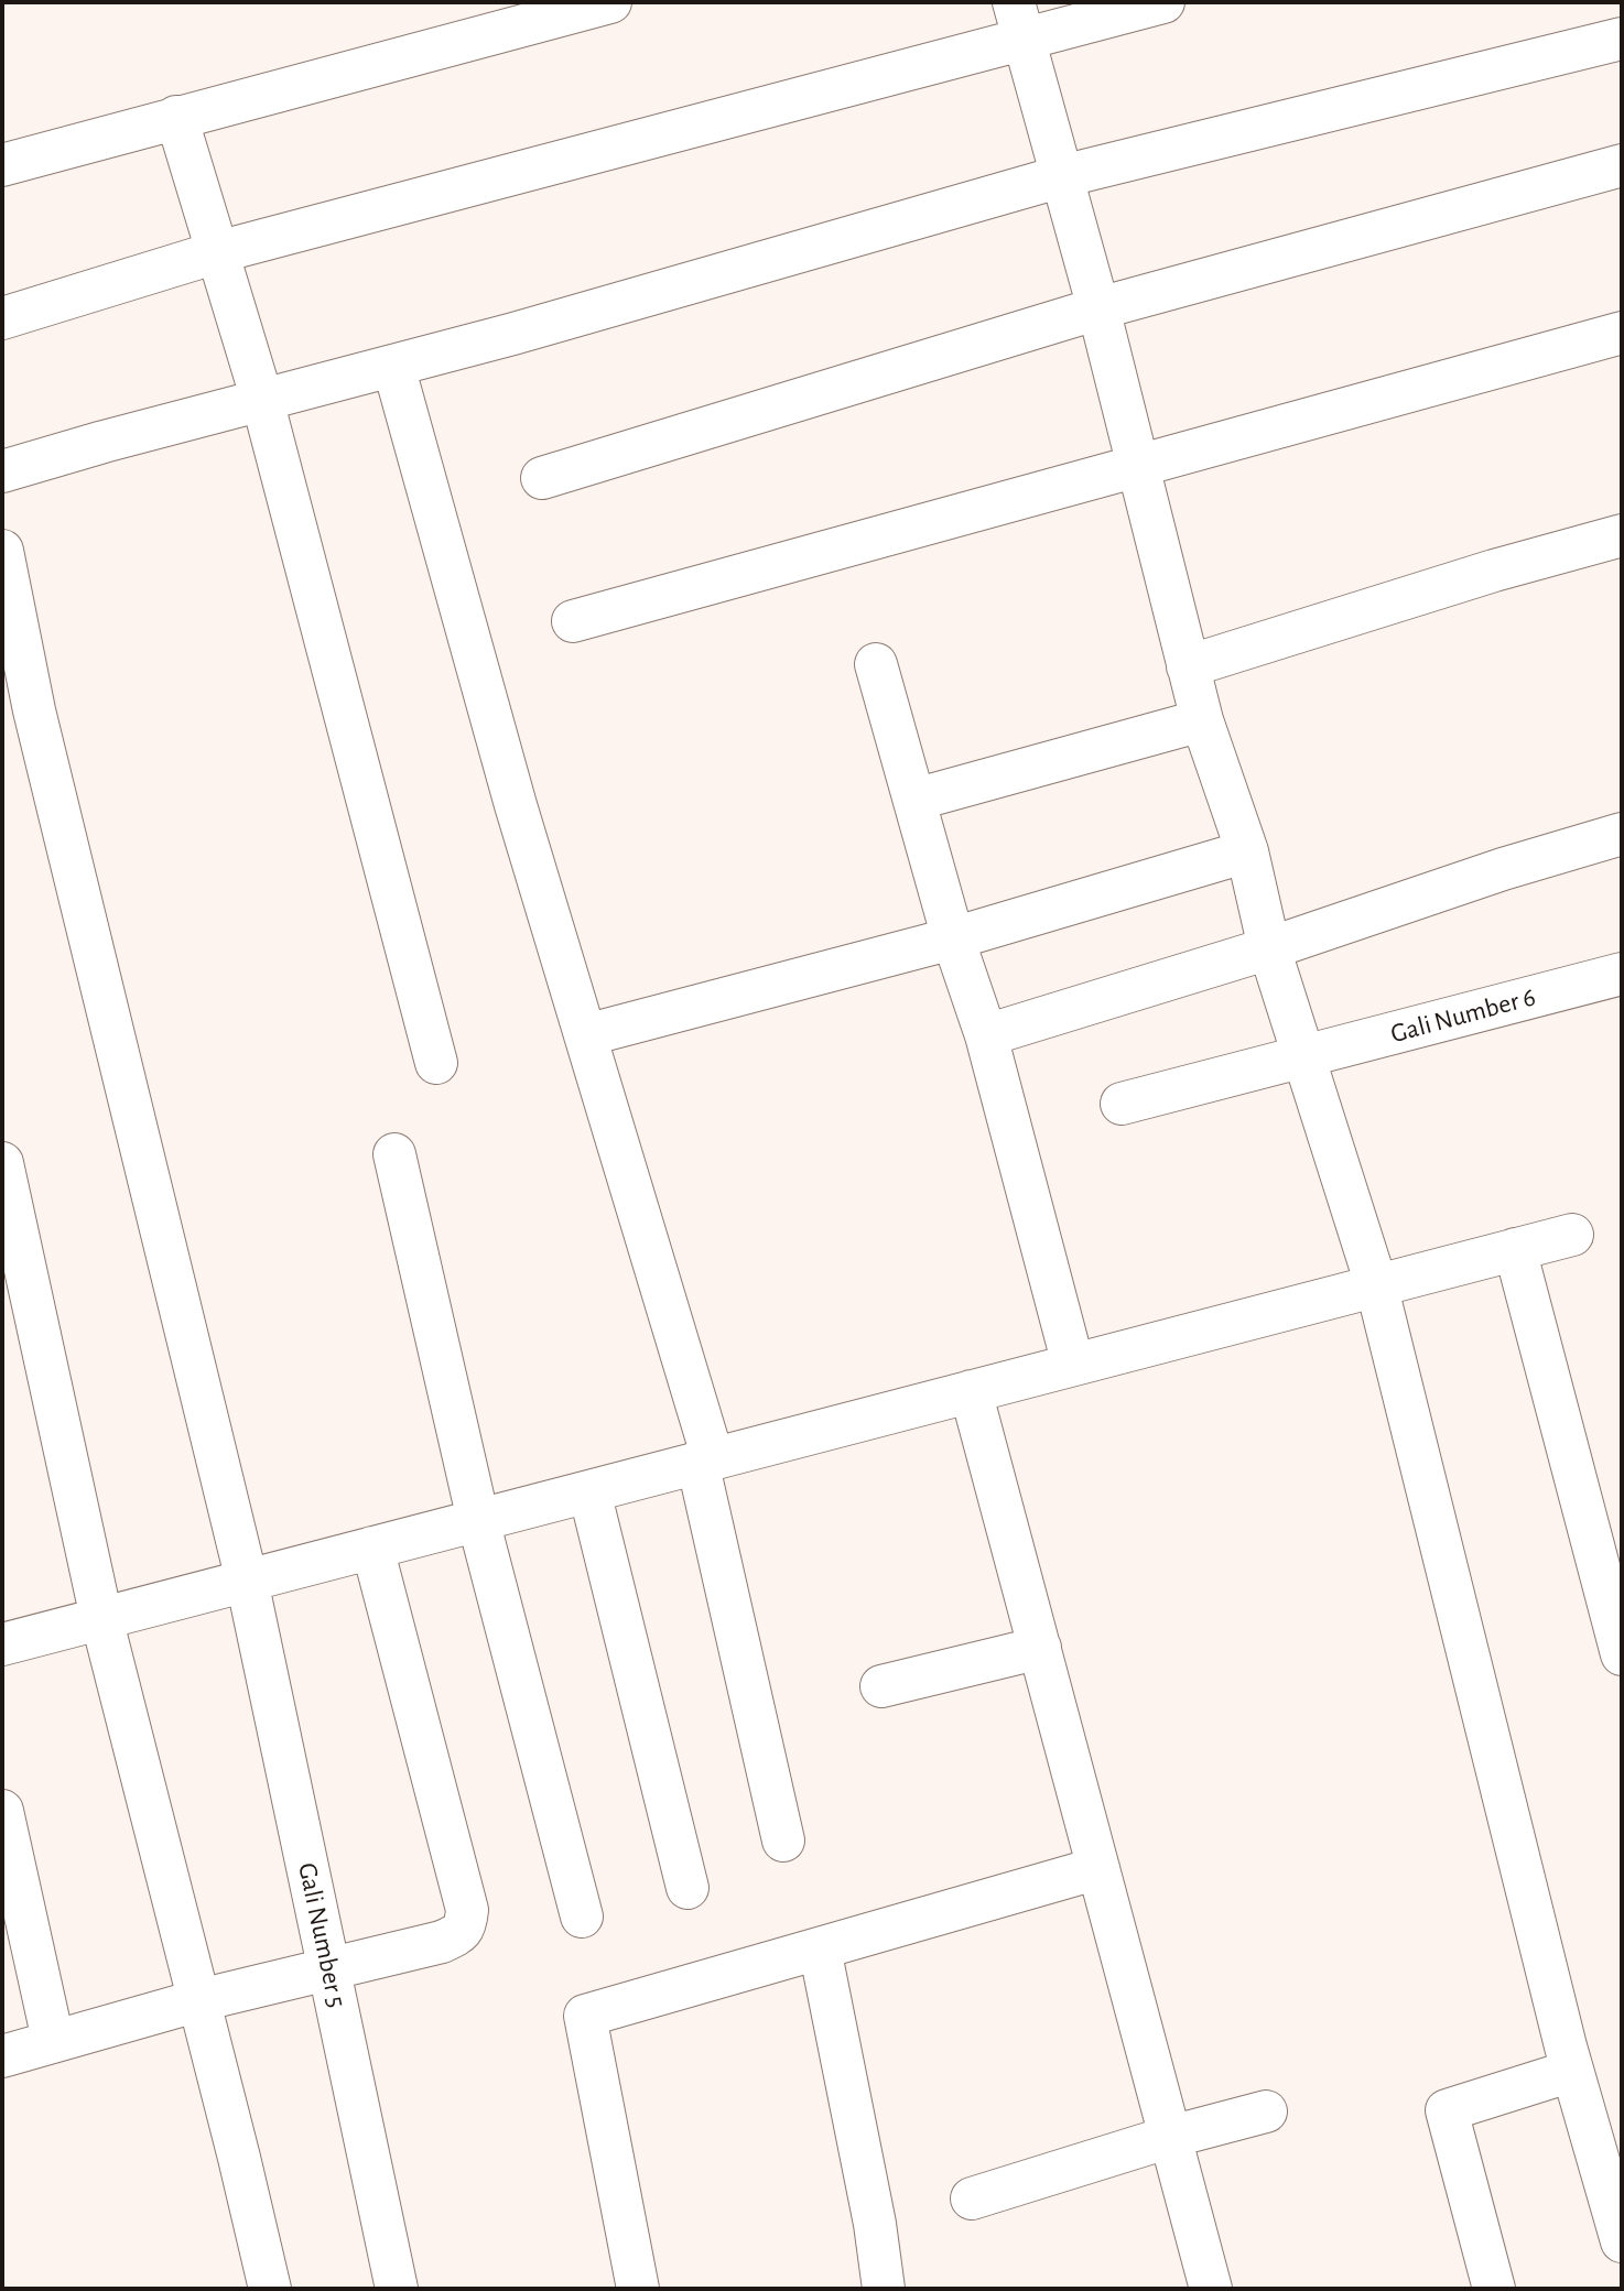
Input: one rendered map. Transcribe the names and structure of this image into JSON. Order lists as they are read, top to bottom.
{
  "streets": {
    "street": ["Gali Number 6", "Gali Number 5"]
  }
}
